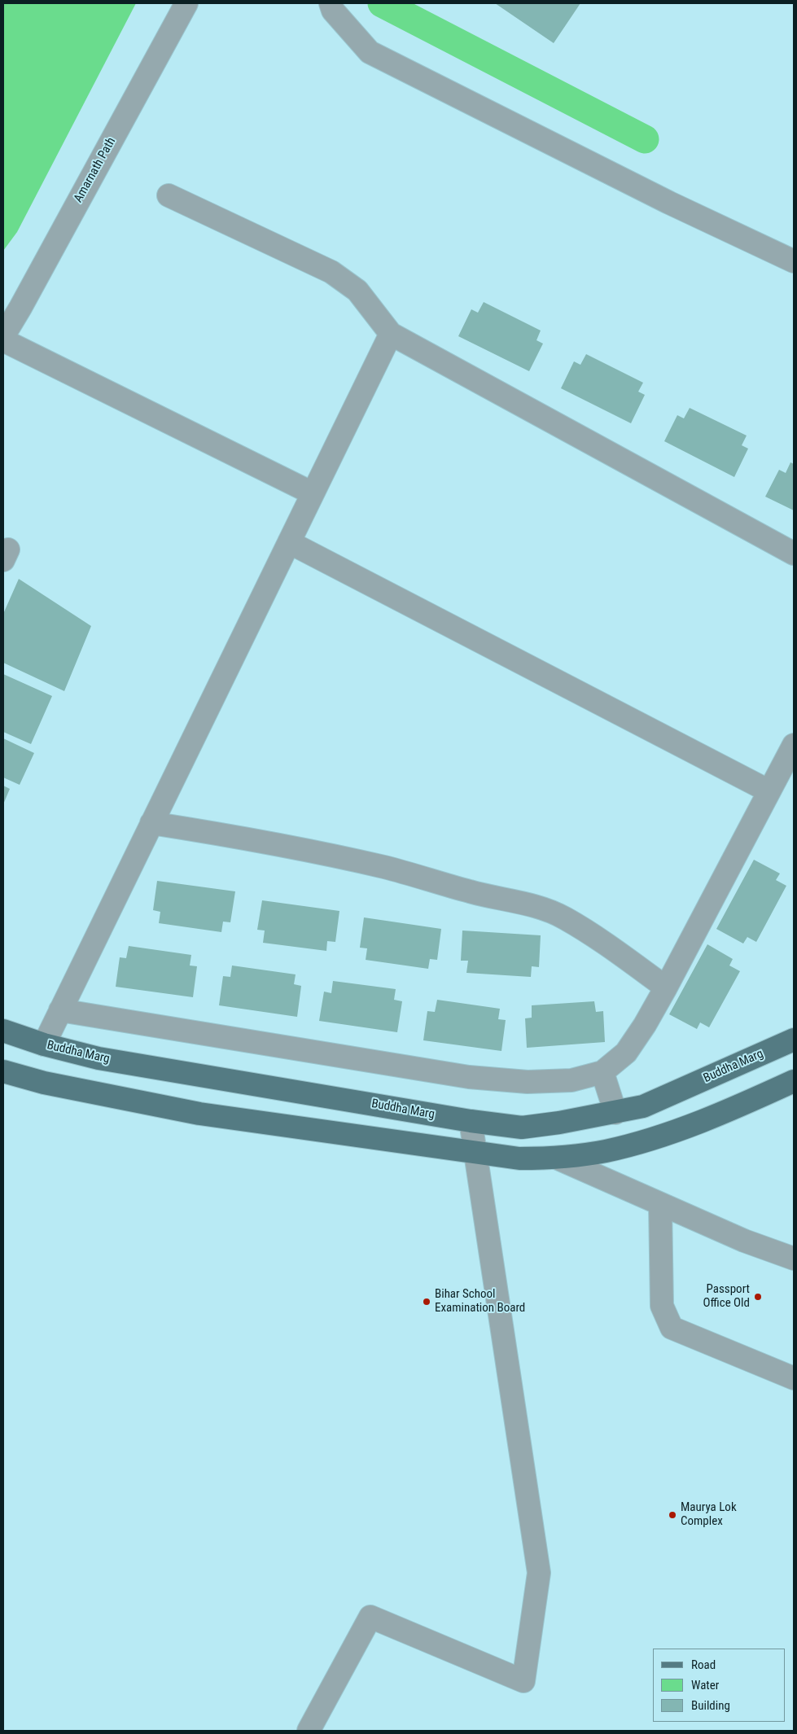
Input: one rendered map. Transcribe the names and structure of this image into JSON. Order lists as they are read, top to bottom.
{
  "streets": {
    "main road": ["Buddha Marg"],
    "street": ["Amarnath Path"]
  },
  "places": ["Passport Office Old", "Bihar School Examination Board", "Maurya Lok Complex"],
  "legend": ["Road", "Water", "Building"]
}
